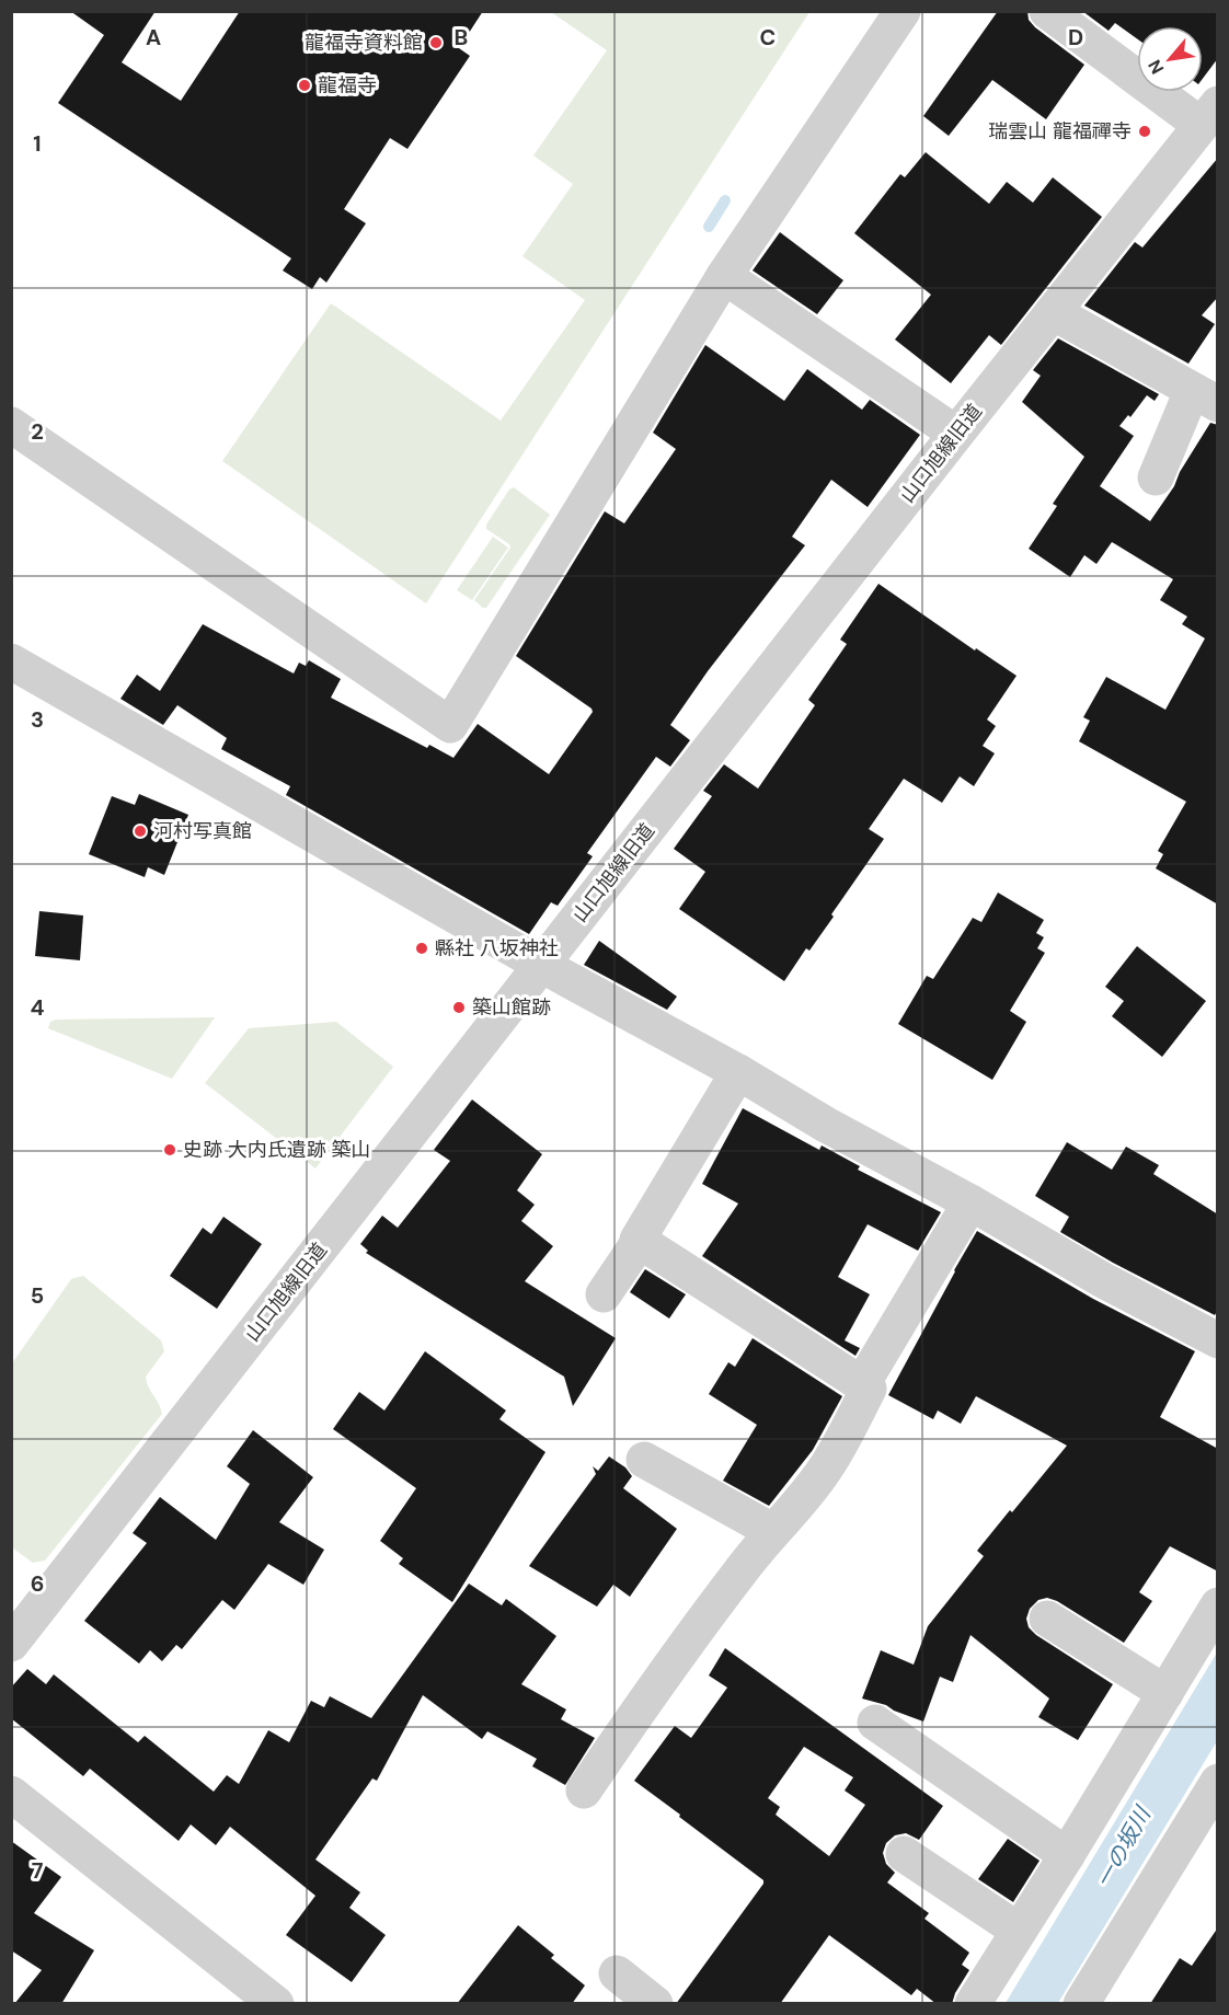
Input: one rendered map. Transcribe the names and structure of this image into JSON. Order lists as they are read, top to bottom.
{
  "streets": {
    "street": ["山口旭線旧道"]
  },
  "water": ["一の坂川"],
  "places": [
    "龍福寺資料館",
    "龍福寺",
    "瑞雲山 龍福禪寺",
    "河村写真館",
    "縣社 八坂神社",
    "築山館跡",
    "史跡 大内氏遺跡 築山"
  ],
  "north": "bottom left",
  "grid": {
    "columns": [
      "A",
      "B",
      "C",
      "D"
    ],
    "rows": [
      "1",
      "2",
      "3",
      "4",
      "5",
      "6",
      "7"
    ]
  }
}
